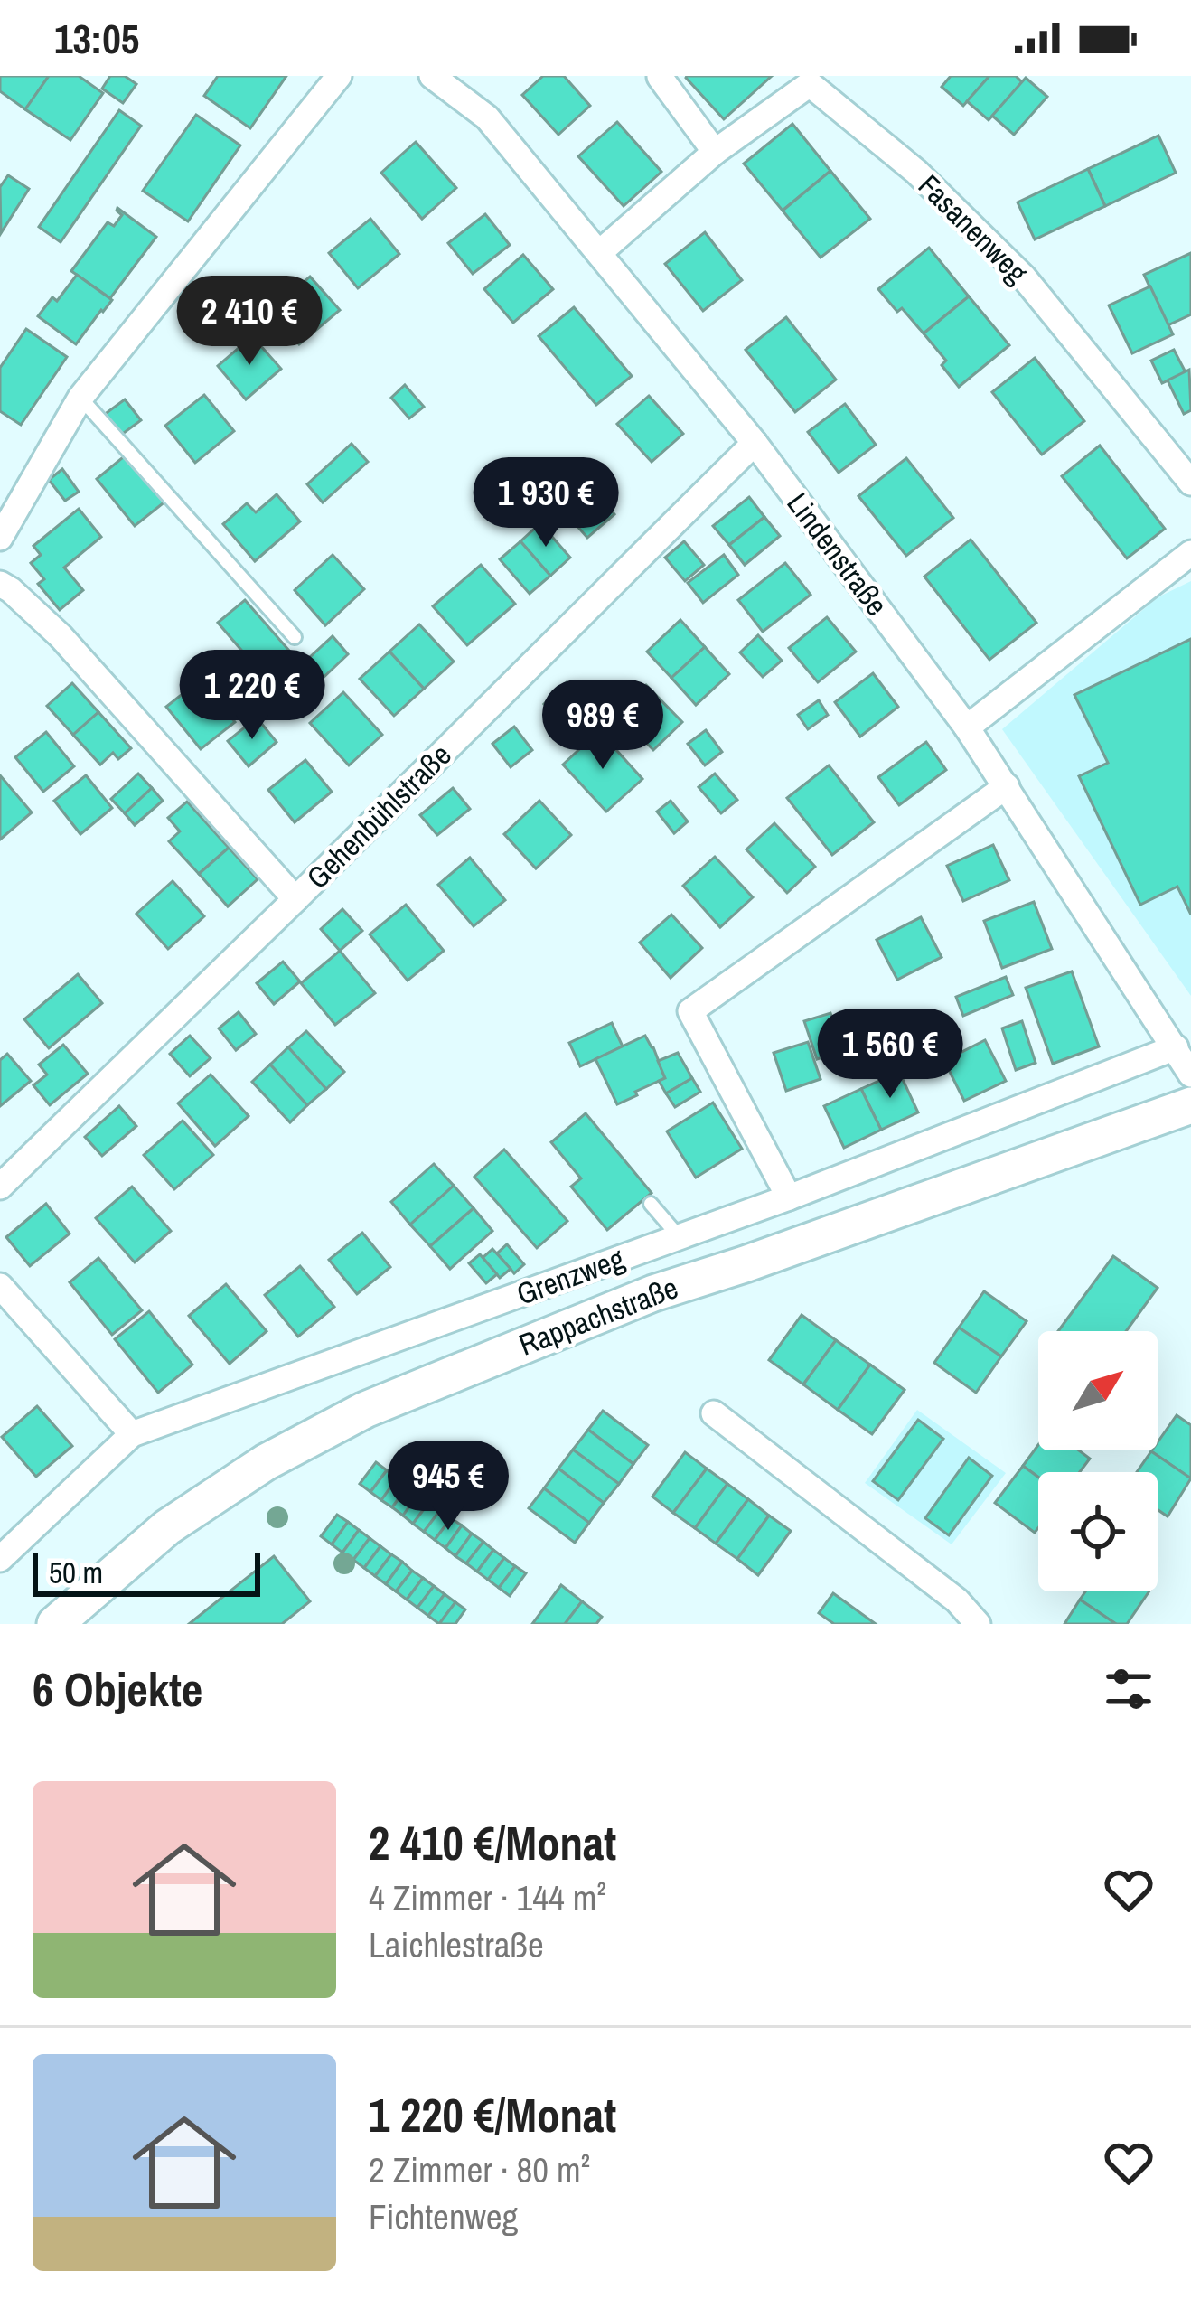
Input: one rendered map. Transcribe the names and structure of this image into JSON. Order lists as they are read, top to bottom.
{
  "streets": {
    "street": [
      "Fasanenweg",
      "Lindenstraße",
      "Gehenbühlstraße",
      "Grenzweg",
      "Rappachstraße"
    ]
  },
  "crossings": [
    ["Fasanenweg", "Lindenstraße"],
    ["Lindenstraße", "Gehenbühlstraße"],
    ["Lindenstraße", "Grenzweg"]
  ],
  "scale_bar": "50 m",
  "north": "top right",
  "page": {
    "status": "13:05",
    "price": [
      "2 410 €",
      "1 930 €",
      "1 220 €",
      "989 €",
      "1 560 €",
      "945 €"
    ],
    "scale": "50 m",
    "heading": "6 Objekte",
    "list": [
      {
        "name": "2 410 €/Monat",
        "note": "4 Zimmer · 144 m² · Laichlestraße"
      },
      {
        "name": "1 220 €/Monat",
        "note": "2 Zimmer · 80 m² · Fichtenweg"
      }
    ]
  }
}
